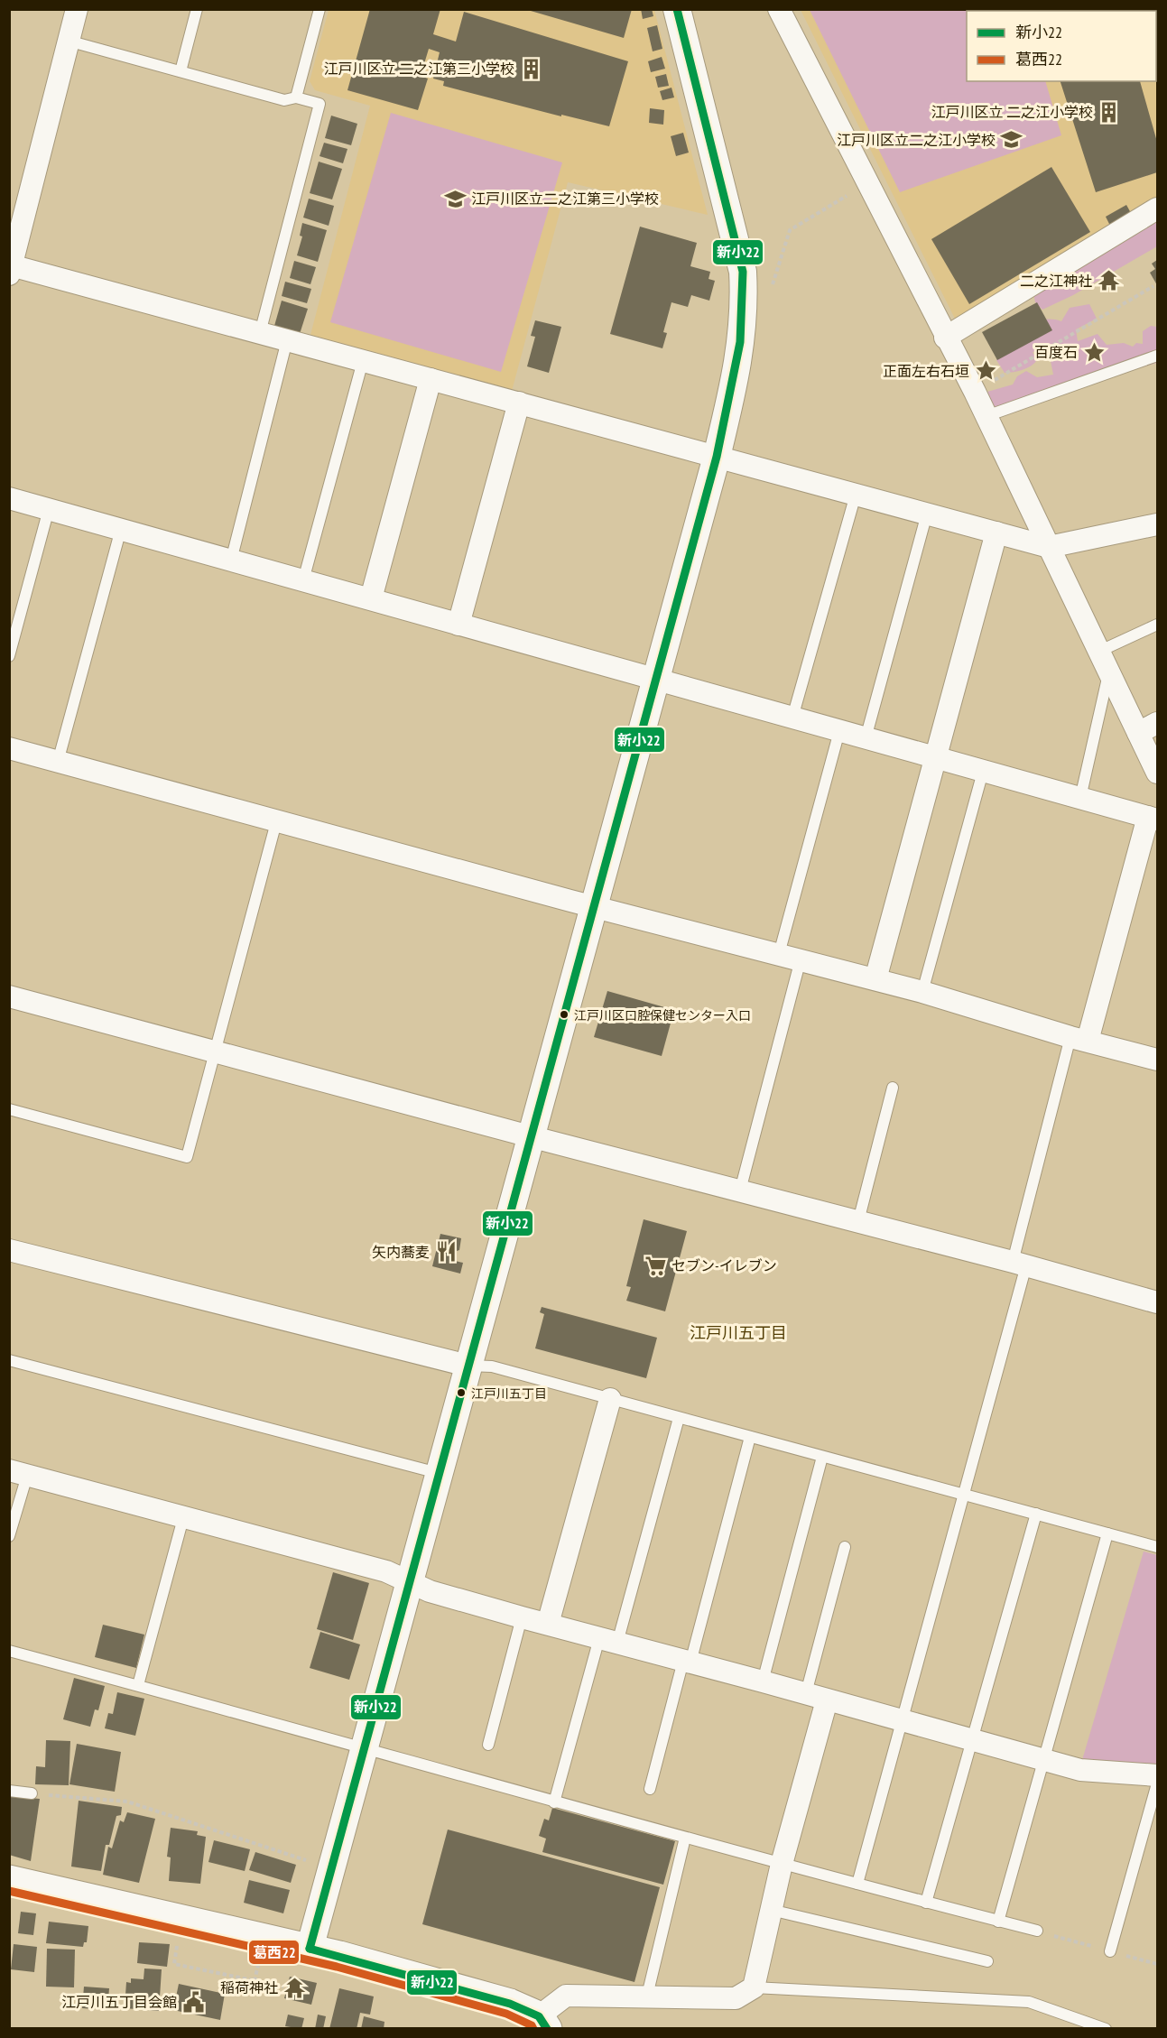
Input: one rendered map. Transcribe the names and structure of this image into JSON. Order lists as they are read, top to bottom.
{
  "districts": ["江戸川五丁目"],
  "places": {
    "building": ["江戸川区立 二之江第三小学校", "江戸川区立 二之江小学校"],
    "school or university": ["江戸川区立二之江小学校", "江戸川区立二之江第三小学校"],
    "temple": ["二之江神社", "稲荷神社"],
    "place": ["百度石", "正面左右石垣"],
    "other": ["江戸川区口腔保健センター入口", "江戸川五丁目"],
    "restaurant": ["矢内蕎麦"],
    "supermarket": ["セブン-イレブン"],
    "public building": ["江戸川五丁目会館"]
  },
  "lines": ["transit line 新小22", "transit line 葛西22"],
  "legend": ["新小22", "葛西22"]
}
